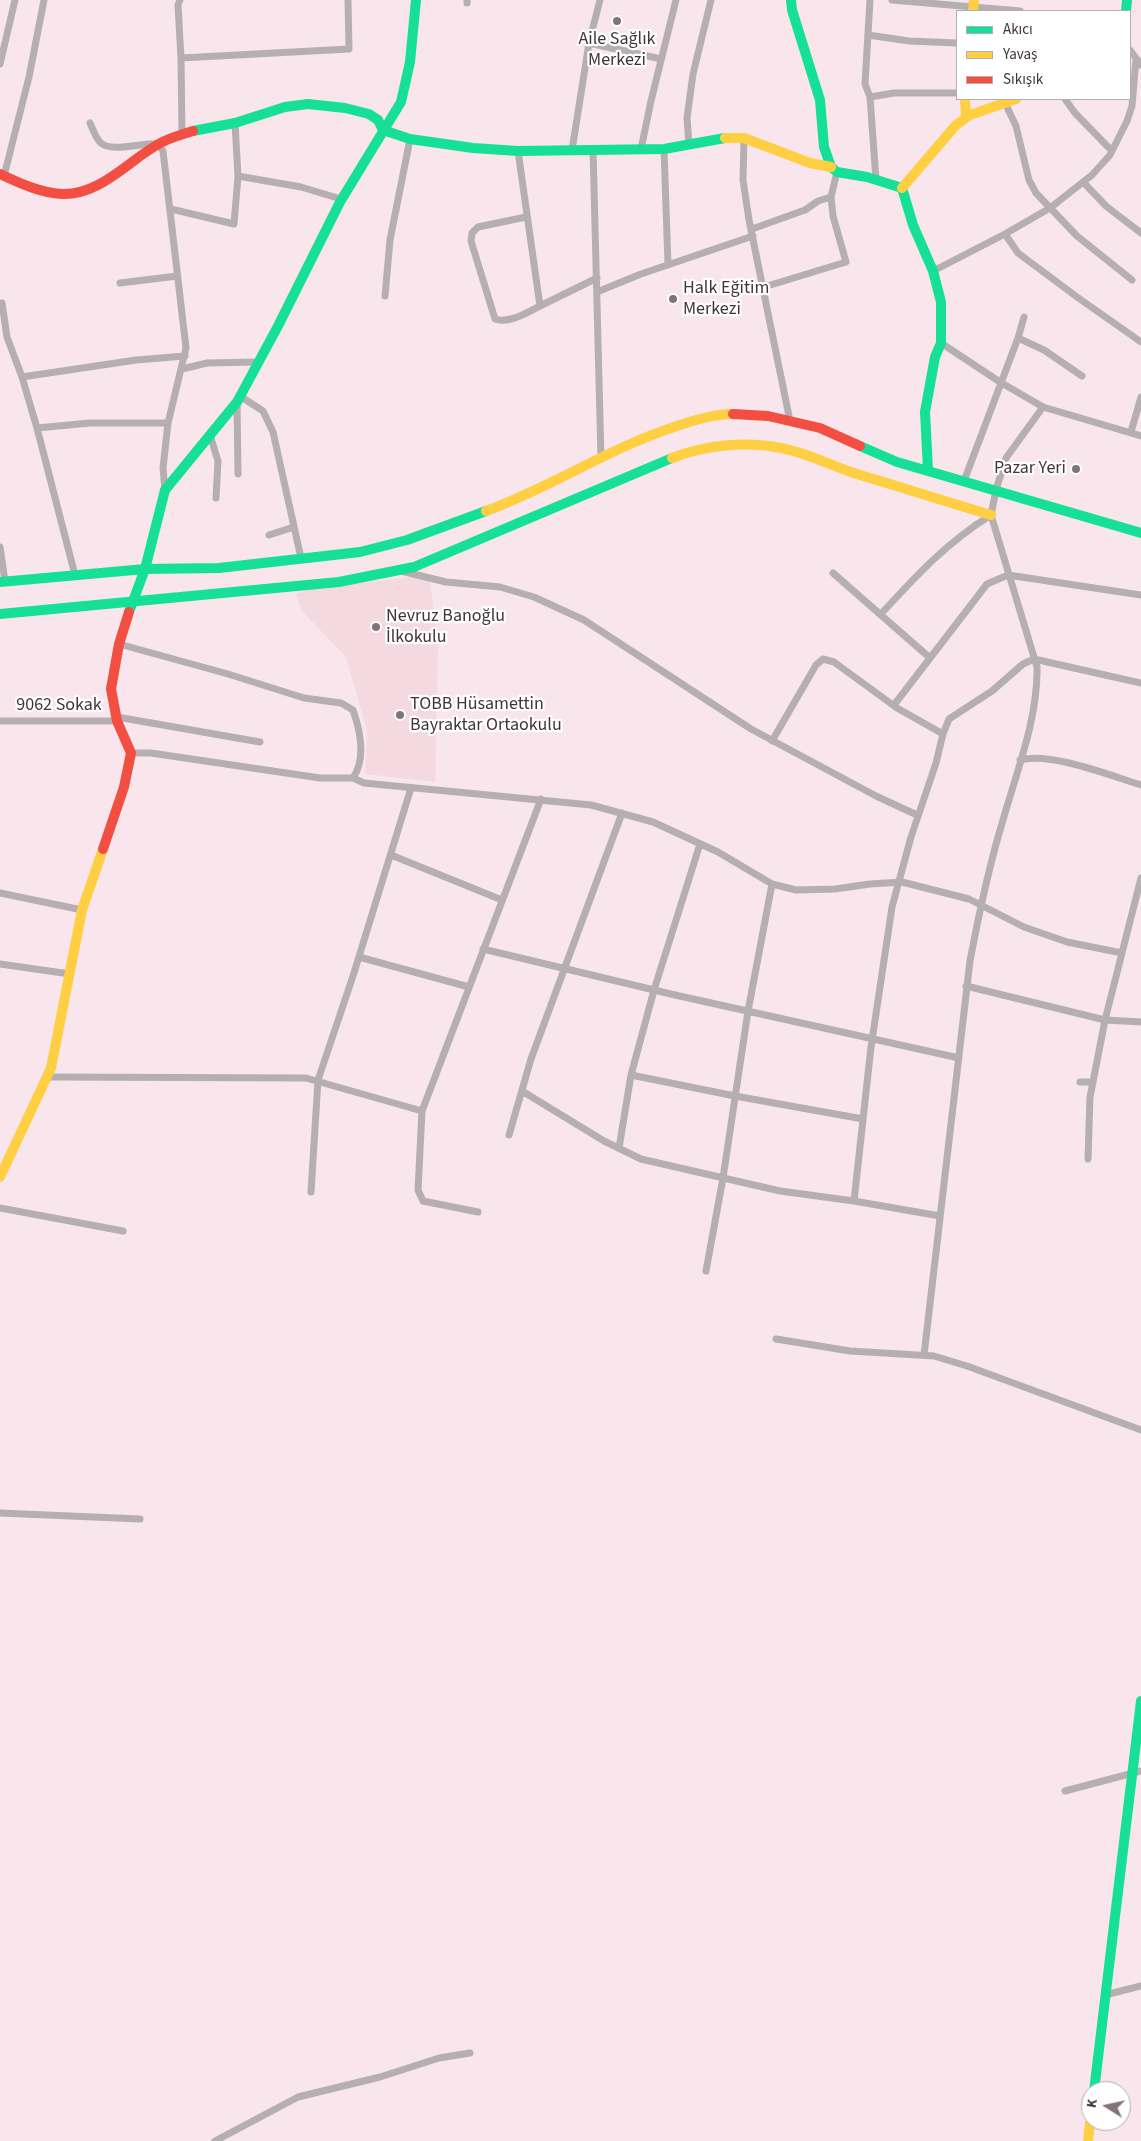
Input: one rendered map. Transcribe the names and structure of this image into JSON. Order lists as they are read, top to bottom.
{
  "streets": {
    "street": ["9062 Sokak"]
  },
  "places": [
    "Aile Sağlık Merkezi",
    "Halk Eğitim Merkezi",
    "Pazar Yeri",
    "Nevruz Banoğlu İlkokulu",
    "TOBB Hüsamettin Bayraktar Ortaokulu"
  ],
  "legend": ["Akıcı", "Yavaş", "Sıkışık"],
  "north": "left"
}
